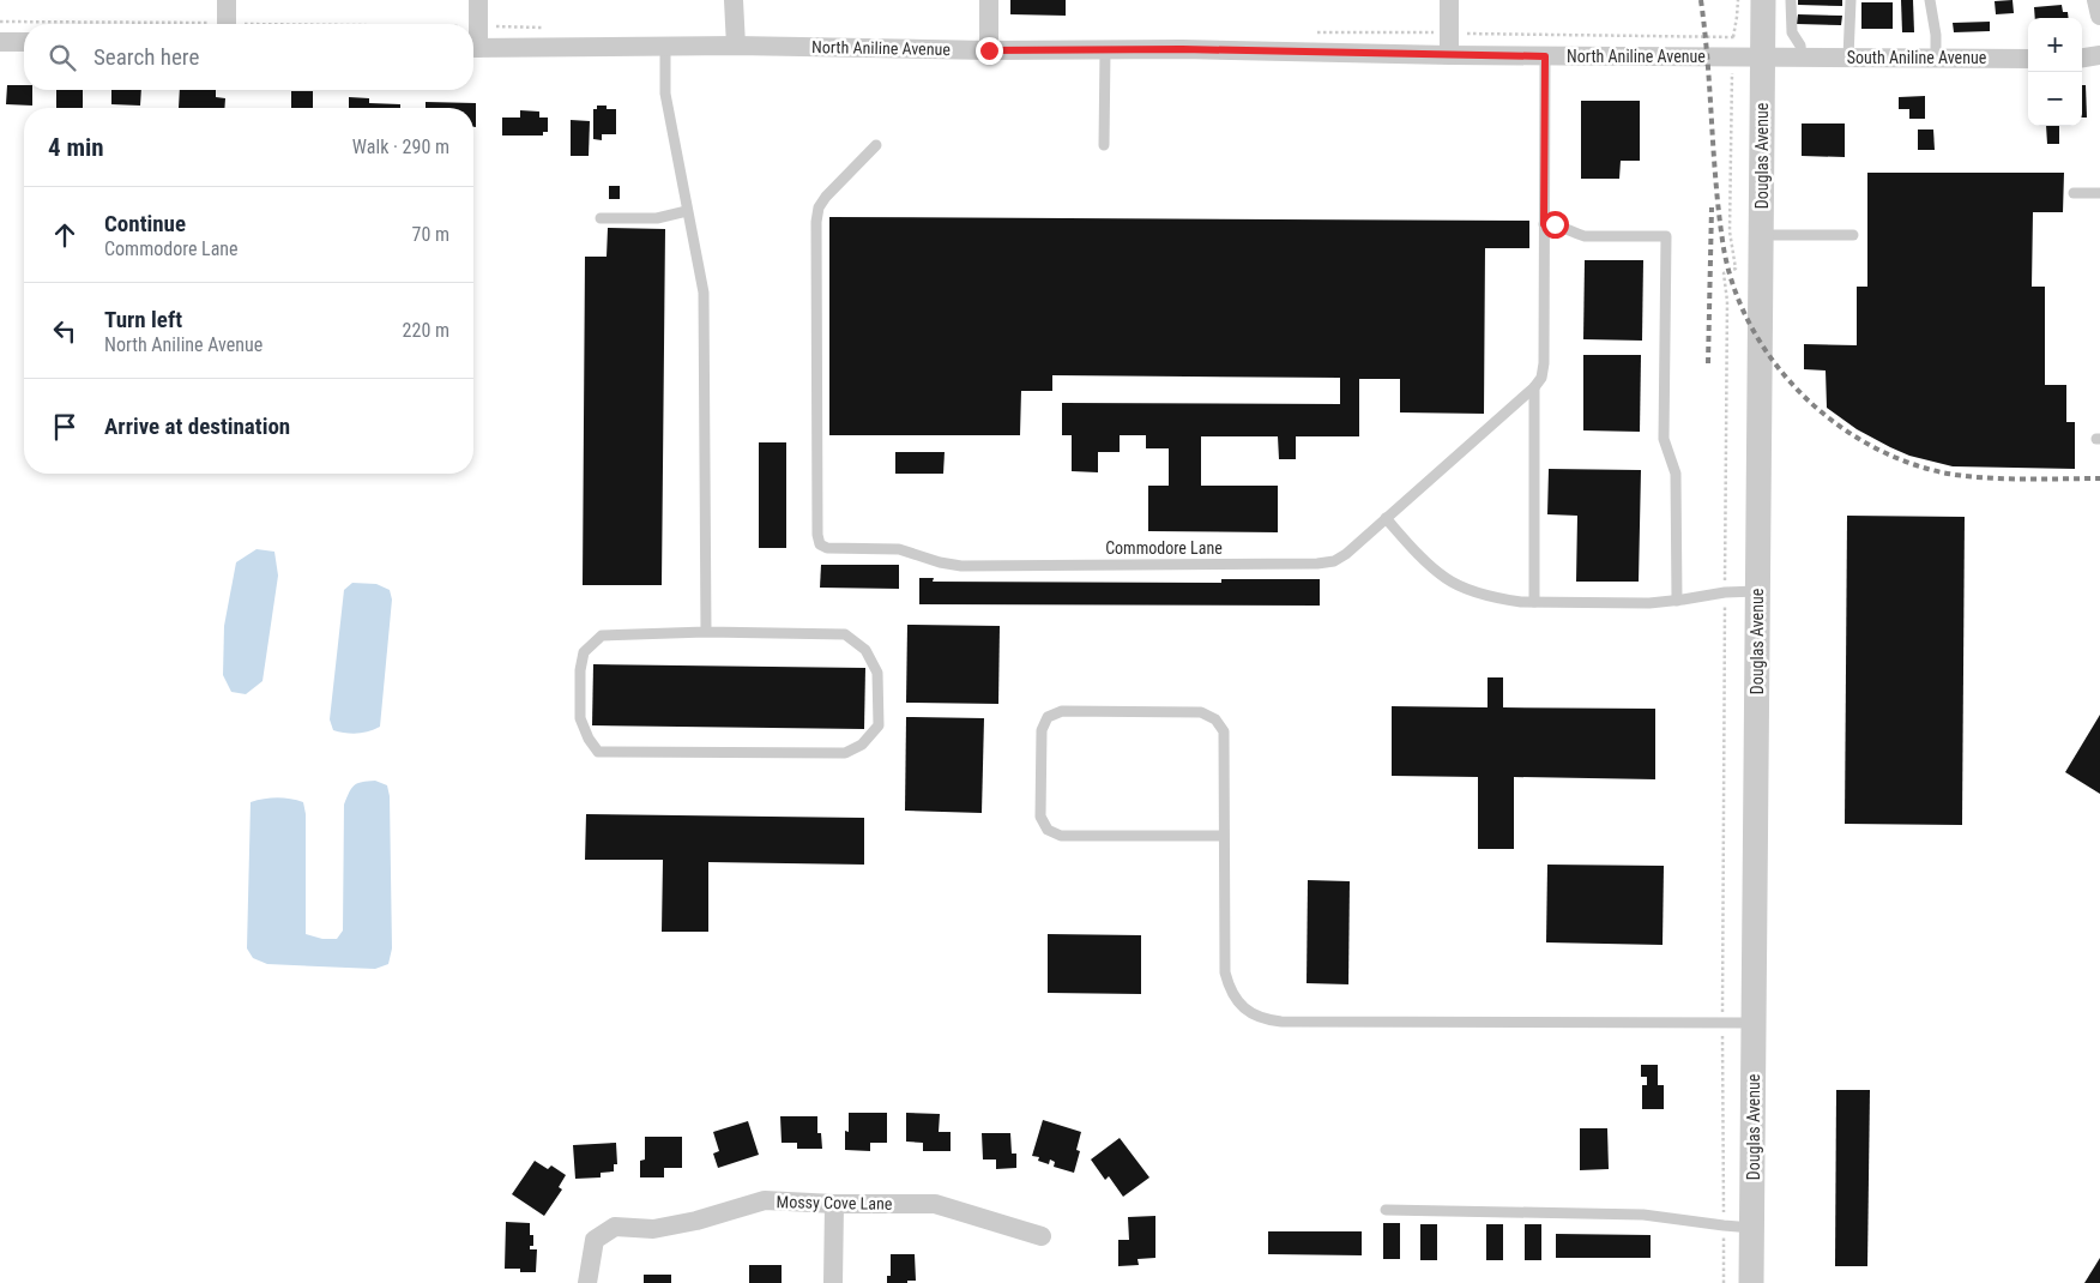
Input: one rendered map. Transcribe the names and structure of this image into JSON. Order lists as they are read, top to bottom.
{
  "streets": {
    "street": [
      "North Aniline Avenue",
      "South Aniline Avenue",
      "Douglas Avenue",
      "Mossy Cove Lane"
    ],
    "lane": ["Commodore Lane"]
  },
  "crossings": [
    ["North Aniline Avenue", "South Aniline Avenue"],
    ["North Aniline Avenue", "Douglas Avenue"],
    ["North Aniline Avenue", "Commodore Lane"],
    ["South Aniline Avenue", "Douglas Avenue"]
  ],
  "page": {
    "map_buttons": ["+", "−"],
    "search": "Search here",
    "heading": ["4 min", "Walk · 290 m"],
    "list": [
      ["Continue", "Commodore Lane", "70 m"],
      ["Turn left", "North Aniline Avenue", "220 m"],
      "Arrive at destination"
    ]
  }
}
